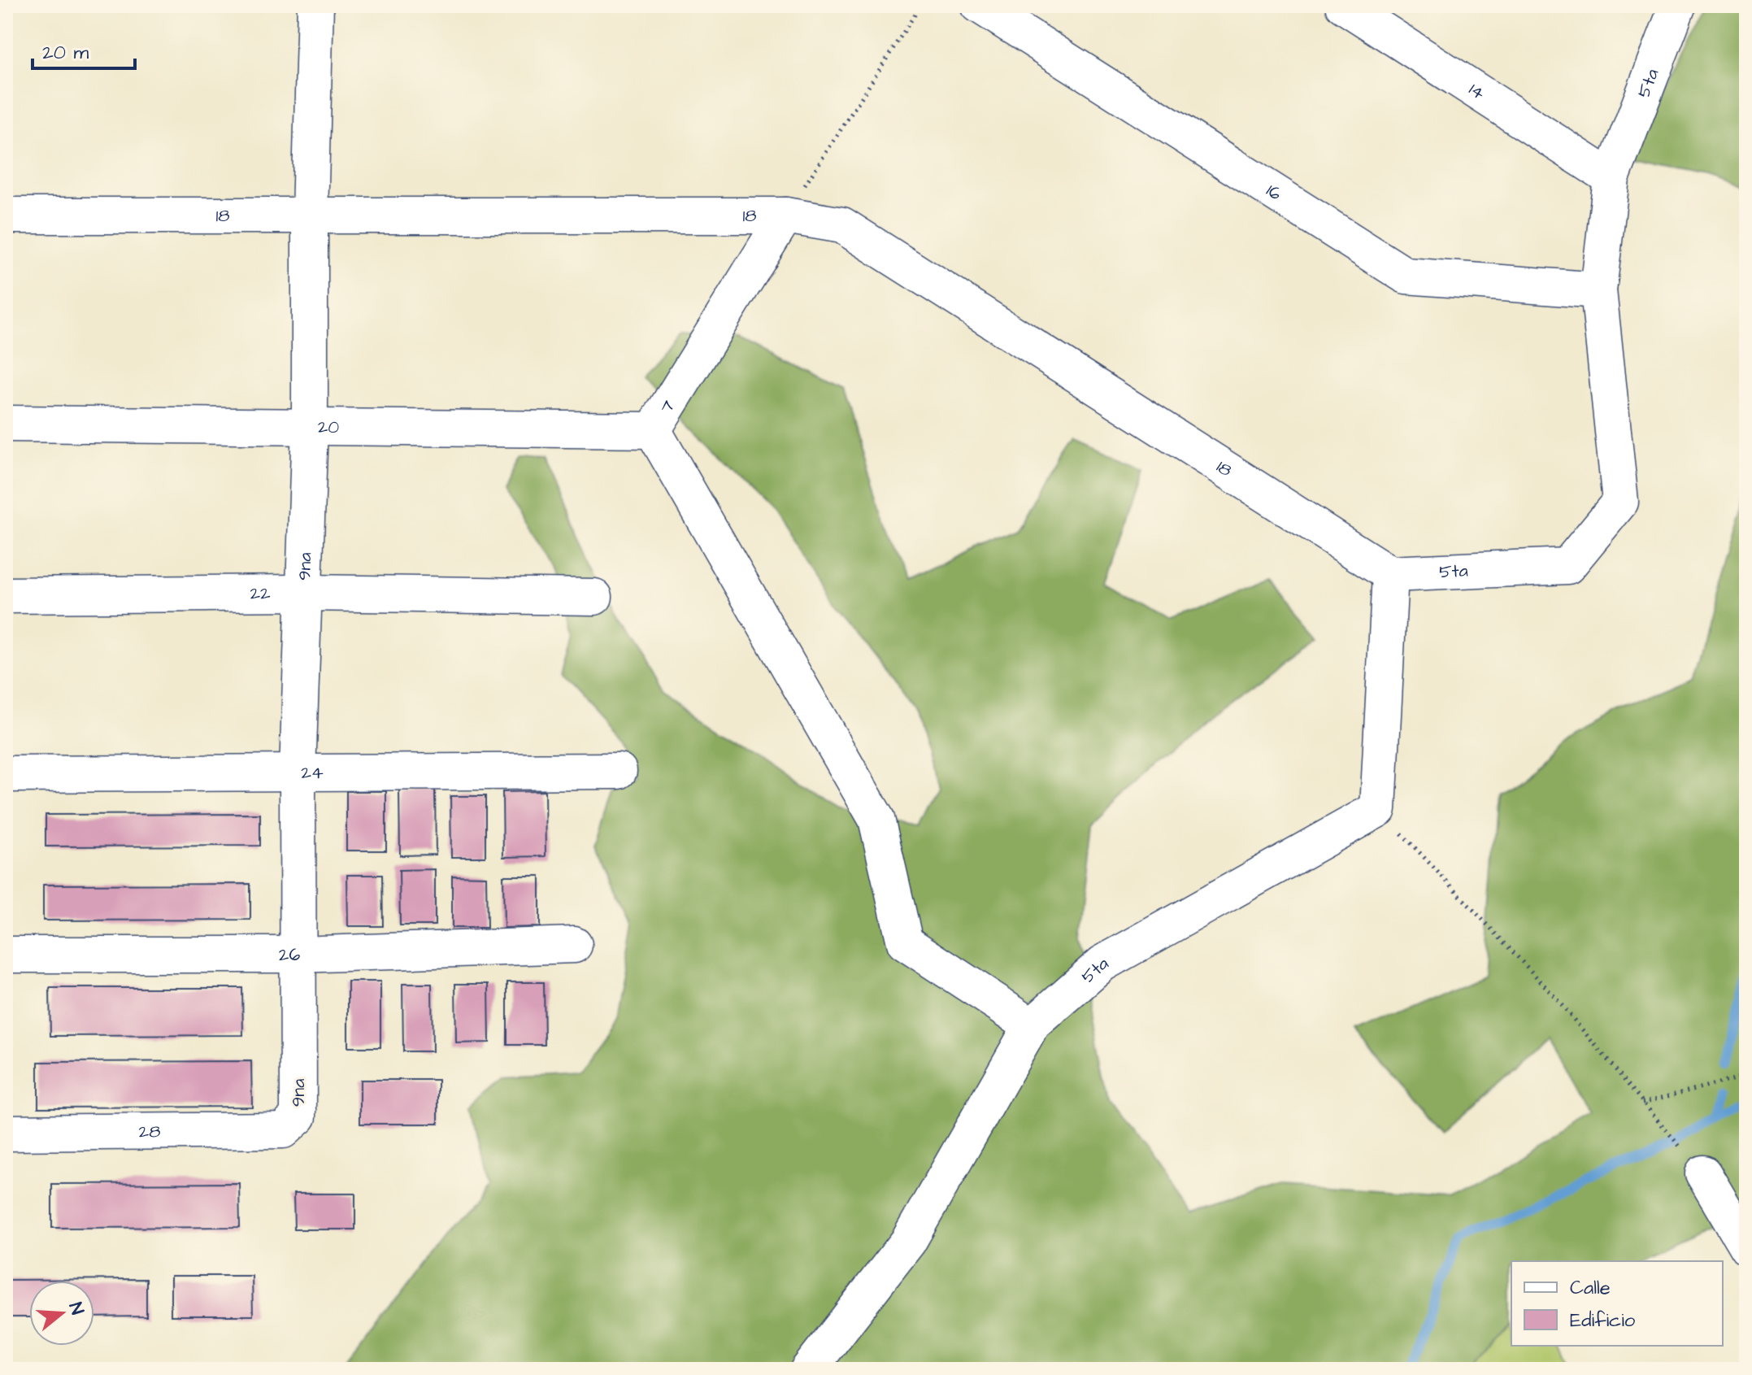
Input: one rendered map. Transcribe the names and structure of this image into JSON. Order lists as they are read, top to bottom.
{
  "streets": {
    "street": [
      "5ta",
      "14",
      "16",
      "18",
      "7",
      "20",
      "9na",
      "22",
      "24",
      "26",
      "28"
    ]
  },
  "crossings": [
    ["5ta", "14"],
    ["5ta", "16"],
    ["5ta", "18"],
    ["5ta", "7"],
    ["18", "7"],
    ["18", "9na"],
    ["7", "20"],
    ["20", "9na"],
    ["9na", "22"],
    ["9na", "24"],
    ["9na", "26"],
    ["9na", "28"]
  ],
  "legend": ["Calle", "Edificio"],
  "scale_bar": "20 m",
  "north": "right"
}
